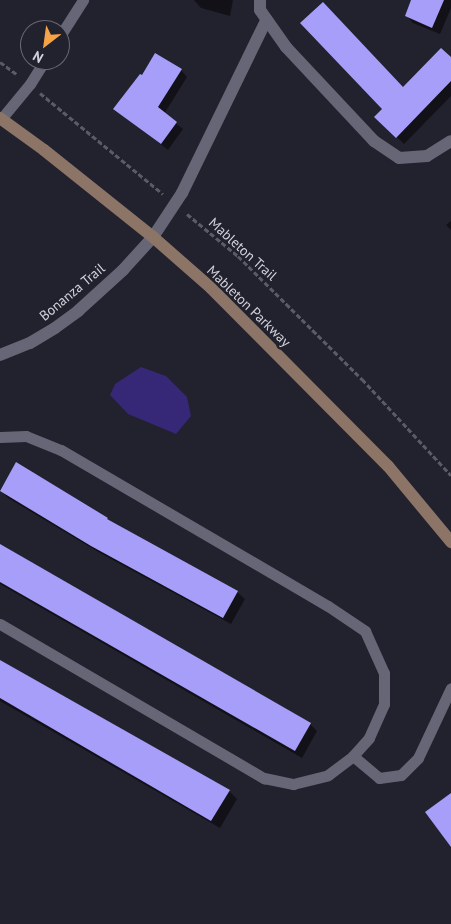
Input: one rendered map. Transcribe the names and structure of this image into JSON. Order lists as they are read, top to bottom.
{
  "streets": {
    "main road": ["Mableton Parkway"],
    "street": ["Bonanza Trail"],
    "path": ["Mableton Trail"]
  },
  "crossings": [
    ["Mableton Trail", "Bonanza Trail"],
    ["Bonanza Trail", "Mableton Parkway"]
  ],
  "north": "bottom left"
}
